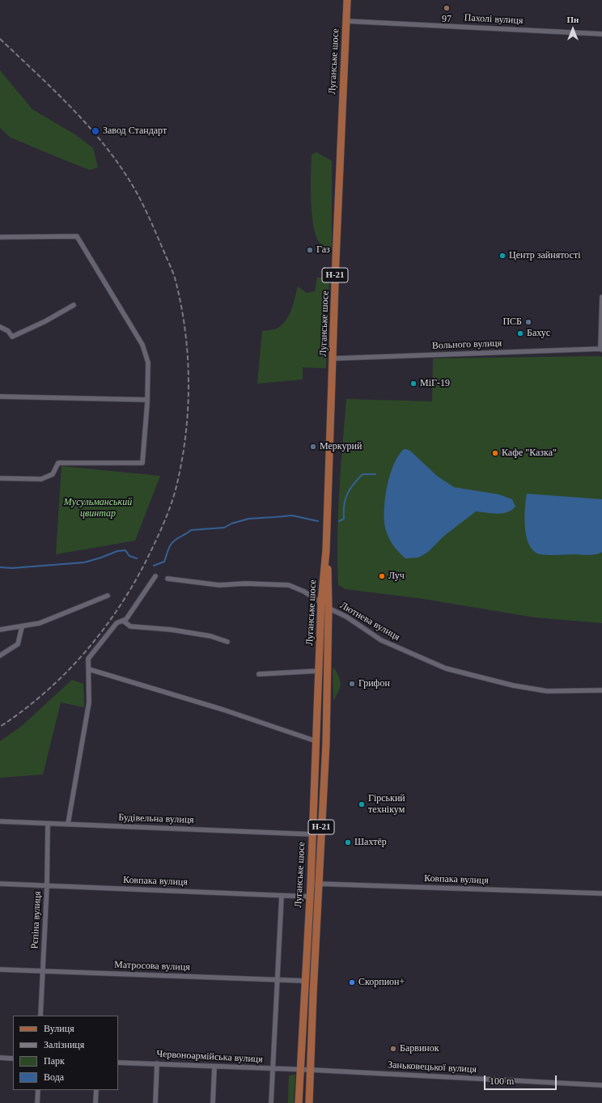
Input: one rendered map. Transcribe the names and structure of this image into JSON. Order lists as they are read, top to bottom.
{
  "streets": {
    "main road": ["Луганське шосе", "Н-21"],
    "street": [
      "Пахолі вулиця",
      "Вольного вулиця",
      "Лютнева вулиця",
      "Будівельна вулиця",
      "Ковпака вулиця",
      "Рєпіна вулиця",
      "Матросова вулиця",
      "Червоноармійська вулиця",
      "Заньковецької вулиця"
    ]
  },
  "crossings": [
    ["Пахолі вулиця", "Луганське шосе"],
    ["Луганське шосе", "Вольного вулиця"],
    ["Луганське шосе", "Лютнева вулиця"],
    ["Луганське шосе", "Будівельна вулиця"],
    ["Луганське шосе", "Ковпака вулиця"],
    ["Луганське шосе", "Матросова вулиця"],
    ["Луганське шосе", "Червоноармійська вулиця"],
    ["Луганське шосе", "Заньковецької вулиця"],
    ["Будівельна вулиця", "Рєпіна вулиця"],
    ["Ковпака вулиця", "Рєпіна вулиця"],
    ["Рєпіна вулиця", "Матросова вулиця"],
    ["Червоноармійська вулиця", "Заньковецької вулиця"]
  ],
  "parks": ["Мусульманський цвинтар"],
  "places": [
    "97",
    "Завод Стандарт",
    "Газ",
    "Центр зайнятості",
    "ПСБ",
    "Бахус",
    "МіГ-19",
    "Меркурий",
    "Кафе \"Казка\"",
    "Луч",
    "Грифон",
    "Гірський технікум",
    "Шахтёр",
    "Скорпион+",
    "Барвинок"
  ],
  "legend": [
    "Вулиця",
    "Залізниця",
    "Парк",
    "Вода"
  ],
  "scale_bar": "100 m",
  "north": "top"
}
